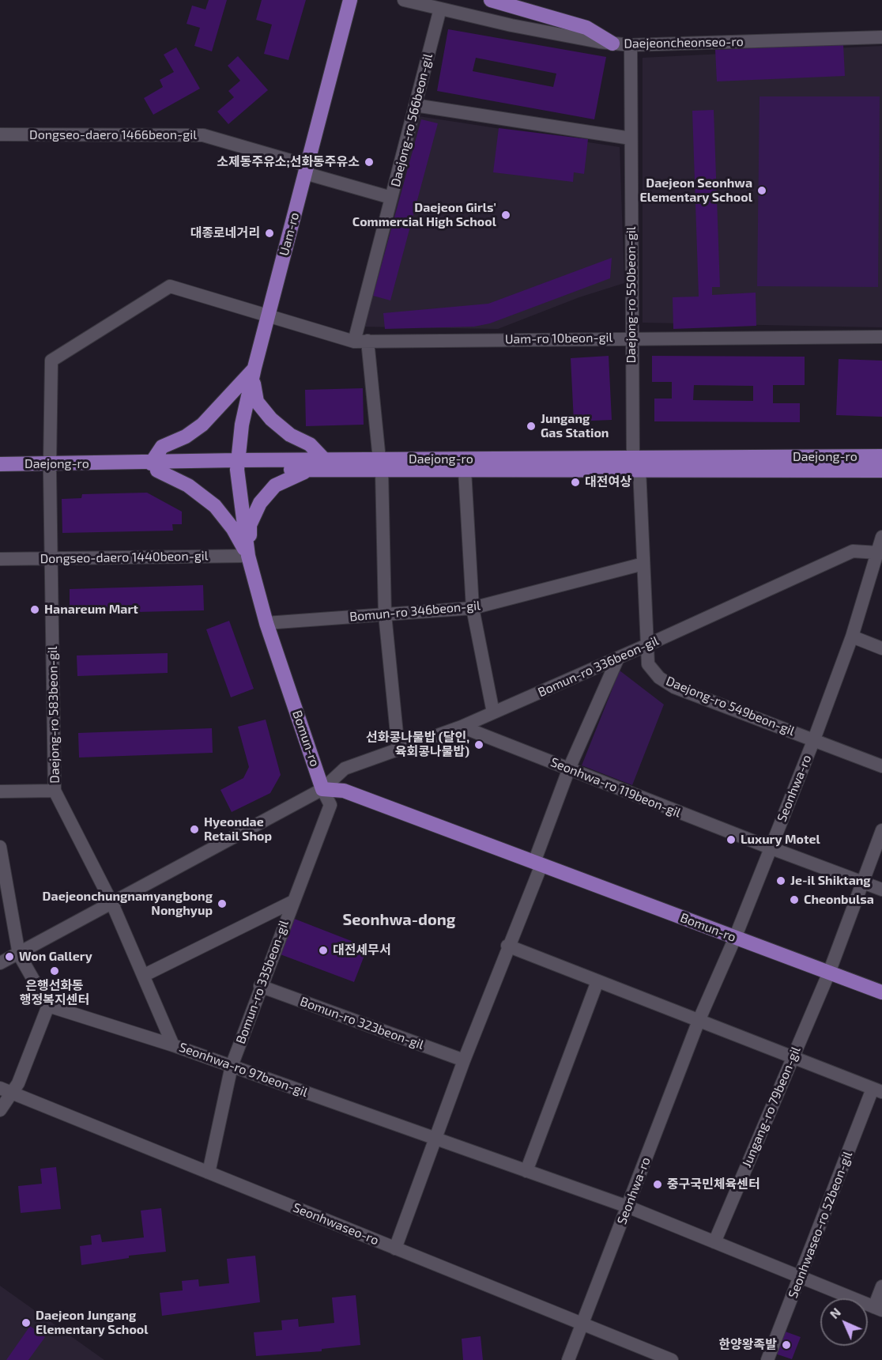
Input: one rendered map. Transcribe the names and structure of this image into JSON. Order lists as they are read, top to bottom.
{
  "streets": {
    "main road": ["Uam-ro", "Daejong-ro", "Bomun-ro"],
    "street": [
      "Daejeoncheonseo-ro",
      "Daejong-ro 566beon-gil",
      "Dongseo-daero 1466beon-gil",
      "Daejong-ro 550beon-gil",
      "Uam-ro 10beon-gil",
      "Dongseo-daero 1440beon-gil",
      "Bomun-ro 346beon-gil",
      "Bomun-ro 336beon-gil",
      "Daejong-ro 549beon-gil",
      "Daejong-ro 583beon-gil",
      "Seonhwa-ro 119beon-gil",
      "Seonhwa-ro",
      "Bomun-ro 335beon-gil",
      "Bomun-ro 323beon-gil",
      "Seonhwa-ro 97beon-gil",
      "Jungang-ro 79beon-gil",
      "Seonhwaseo-ro",
      "Seonhwaseo-ro 52beon-gil"
    ]
  },
  "crossings": [
    ["Daejeoncheonseo-ro", "Daejong-ro 566beon-gil"],
    ["Daejeoncheonseo-ro", "Daejong-ro 550beon-gil"],
    ["Daejong-ro 566beon-gil", "Dongseo-daero 1466beon-gil"],
    ["Daejong-ro 566beon-gil", "Uam-ro 10beon-gil"],
    ["Daejong-ro 566beon-gil", "Daejong-ro"],
    ["Daejong-ro 566beon-gil", "Bomun-ro 346beon-gil"],
    ["Daejong-ro 566beon-gil", "Bomun-ro 336beon-gil"],
    ["Dongseo-daero 1466beon-gil", "Uam-ro"],
    ["Uam-ro", "Uam-ro 10beon-gil"],
    ["Uam-ro", "Daejong-ro"],
    ["Uam-ro", "Bomun-ro"],
    ["Daejong-ro 550beon-gil", "Uam-ro 10beon-gil"],
    ["Daejong-ro 550beon-gil", "Daejong-ro"],
    ["Daejong-ro 550beon-gil", "Daejong-ro 549beon-gil"],
    ["Uam-ro 10beon-gil", "Daejong-ro"],
    ["Uam-ro 10beon-gil", "Daejong-ro 583beon-gil"],
    ["Daejong-ro", "Daejong-ro 549beon-gil"],
    ["Daejong-ro", "Daejong-ro 583beon-gil"],
    ["Daejong-ro", "Bomun-ro"],
    ["Dongseo-daero 1440beon-gil", "Daejong-ro 583beon-gil"],
    ["Dongseo-daero 1440beon-gil", "Bomun-ro"],
    ["Bomun-ro 346beon-gil", "Daejong-ro 549beon-gil"],
    ["Bomun-ro 346beon-gil", "Bomun-ro"],
    ["Bomun-ro 336beon-gil", "Daejong-ro 549beon-gil"],
    ["Bomun-ro 336beon-gil", "Daejong-ro 583beon-gil"],
    ["Bomun-ro 336beon-gil", "Bomun-ro"],
    ["Bomun-ro 336beon-gil", "Seonhwa-ro 119beon-gil"],
    ["Bomun-ro 336beon-gil", "Seonhwa-ro"],
    ["Bomun-ro 336beon-gil", "Bomun-ro 335beon-gil"],
    ["Daejong-ro 549beon-gil", "Seonhwa-ro"],
    ["Daejong-ro 583beon-gil", "Bomun-ro 335beon-gil"],
    ["Daejong-ro 583beon-gil", "Seonhwa-ro 97beon-gil"],
    ["Bomun-ro", "Seonhwa-ro"],
    ["Bomun-ro", "Bomun-ro 335beon-gil"],
    ["Bomun-ro", "Jungang-ro 79beon-gil"],
    ["Seonhwa-ro 119beon-gil", "Seonhwa-ro"],
    ["Seonhwa-ro 119beon-gil", "Jungang-ro 79beon-gil"],
    ["Seonhwa-ro", "Seonhwa-ro 97beon-gil"],
    ["Seonhwa-ro", "Seonhwaseo-ro"],
    ["Bomun-ro 335beon-gil", "Bomun-ro 323beon-gil"],
    ["Bomun-ro 335beon-gil", "Seonhwa-ro 97beon-gil"],
    ["Bomun-ro 335beon-gil", "Seonhwaseo-ro"]
  ],
  "districts": ["Seonhwa-dong"],
  "places": [
    "소제동주유소;선화동주유소",
    "Daejeon Seonhwa Elementary School",
    "Daejeon Girls' Commercial High School",
    "대종로네거리",
    "Jungang Gas Station",
    "대전여상",
    "Hanareum Mart",
    "선화콩나물밥 (달인, 육회콩나물밥)",
    "Hyeondae Retail Shop",
    "Luxury Motel",
    "Je-il Shiktang",
    "Cheonbulsa",
    "Daejeonchungnamyangbong Nonghyup",
    "대전세무서",
    "Won Gallery",
    "은행선화동 행정복지센터",
    "중구국민체육센터",
    "Daejeon Jungang Elementary School",
    "한양왕족발"
  ],
  "north": "top left"
}
